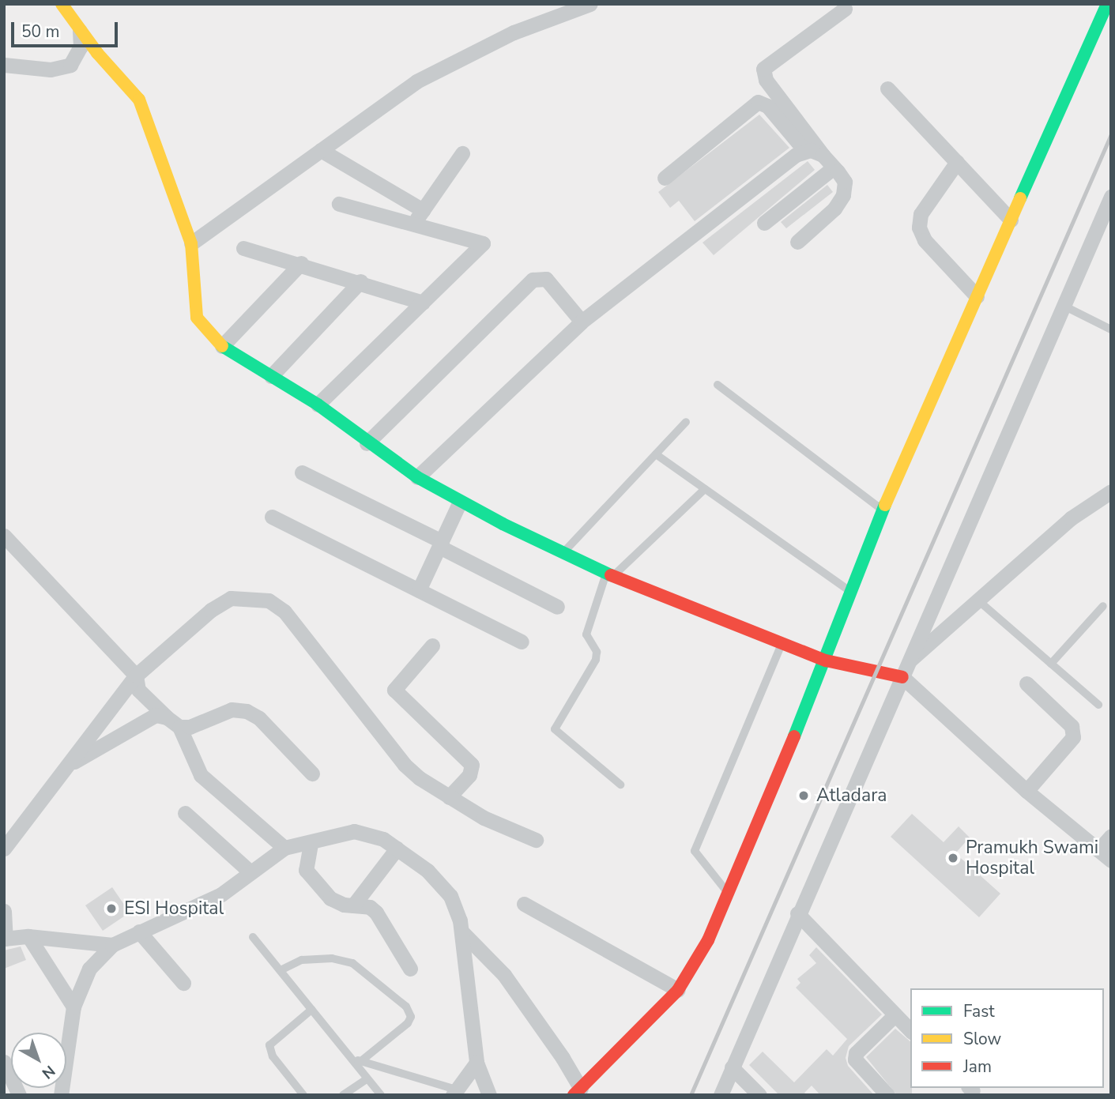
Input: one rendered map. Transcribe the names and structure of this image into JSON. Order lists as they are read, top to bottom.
{
  "places": ["Atladara", "Pramukh Swami Hospital", "ESI Hospital"],
  "legend": ["Fast", "Slow", "Jam"],
  "scale_bar": "50 m",
  "north": "bottom right"
}
